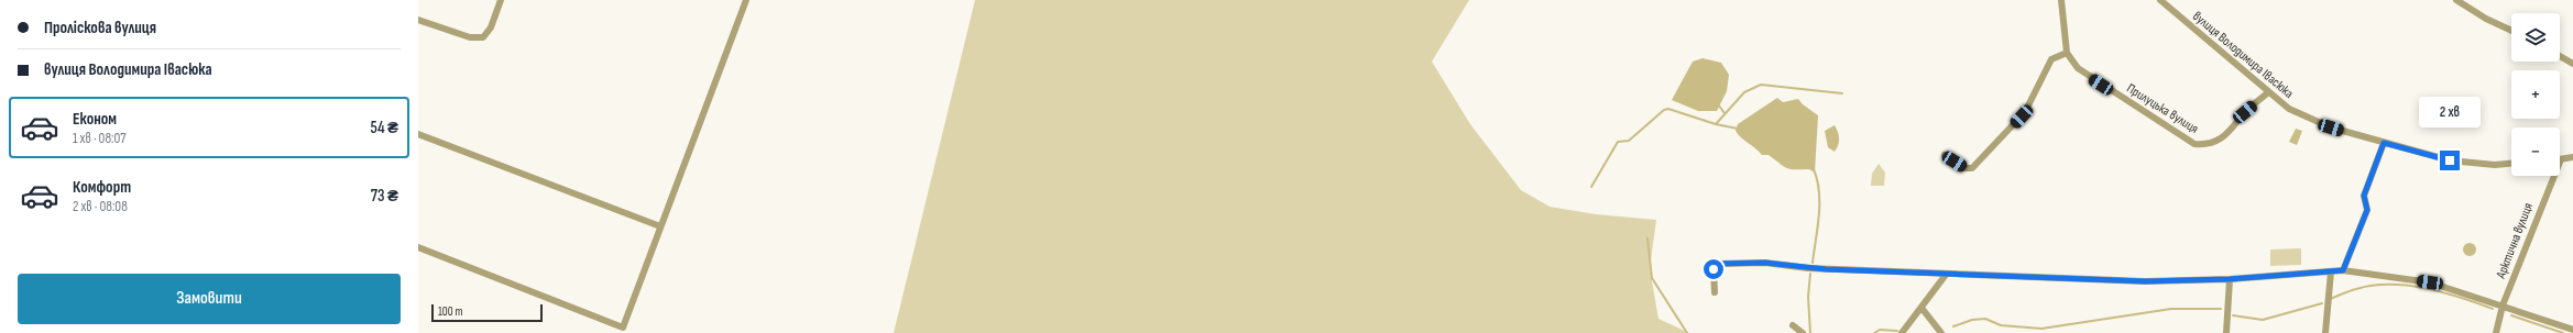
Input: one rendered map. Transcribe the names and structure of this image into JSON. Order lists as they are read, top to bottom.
{
  "streets": {
    "street": ["вулиця Володимира Івасюка", "Прилуцька вулиця", "Арктична вулиця"]
  },
  "crossings": [
    ["вулиця Володимира Івасюка", "Прилуцька вулиця"]
  ],
  "scale_bar": "100 m",
  "page": {
    "banner": ["Проліскова вулиця", "вулиця Володимира Івасюка"],
    "map_buttons": ["+", "−"],
    "list": [
      {
        "name": "Економ",
        "note": "1 хв · 08:07",
        "value": "54 ₴"
      },
      {
        "name": "Комфорт",
        "note": "2 хв · 08:08",
        "value": "73 ₴"
      }
    ],
    "bubble": "2 хв",
    "buttons": "Замовити",
    "scale": "100 m"
  }
}
